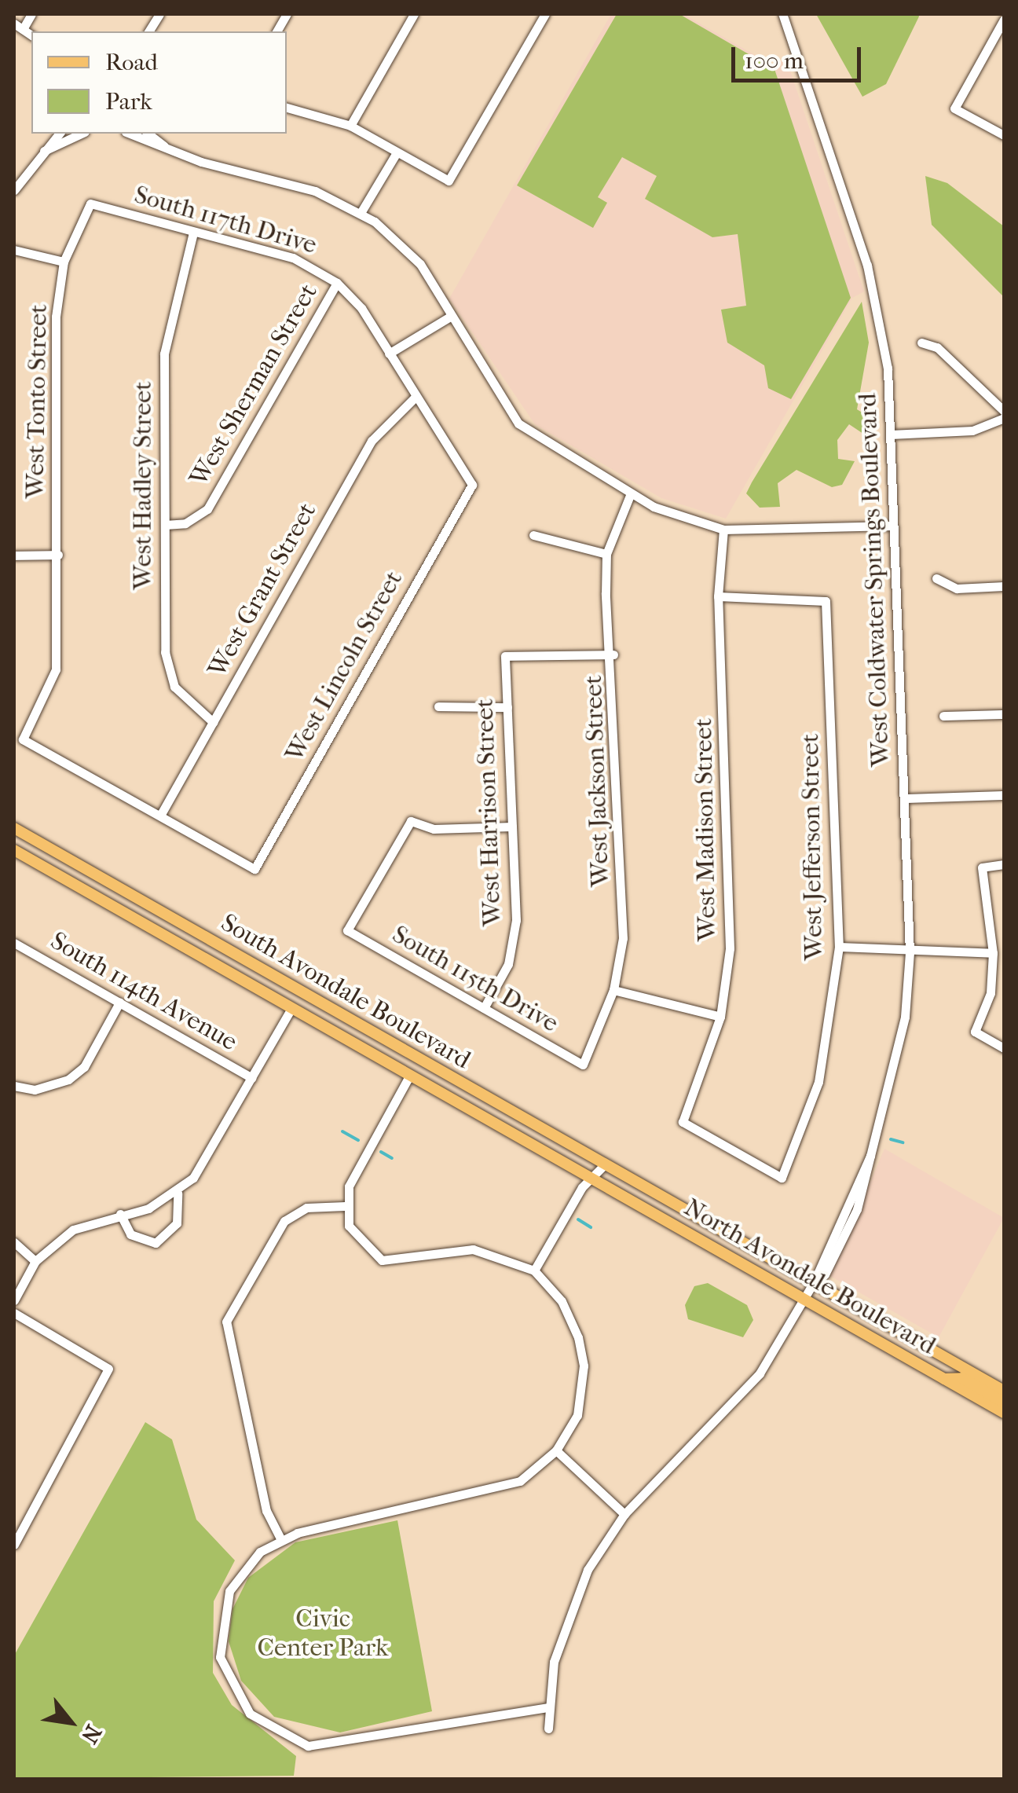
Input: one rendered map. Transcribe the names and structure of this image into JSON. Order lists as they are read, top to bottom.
{
  "streets": {
    "main road": ["South Avondale Boulevard", "North Avondale Boulevard"],
    "street": [
      "South 117th Drive",
      "West Sherman Street",
      "West Tonto Street",
      "West Hadley Street",
      "West Coldwater Springs Boulevard",
      "West Grant Street",
      "West Lincoln Street",
      "West Jackson Street",
      "West Harrison Street",
      "West Madison Street",
      "West Jefferson Street",
      "South 115th Drive",
      "South 114th Avenue"
    ]
  },
  "crossings": [
    ["South 117th Drive", "West Sherman Street"],
    ["South 117th Drive", "West Tonto Street"],
    ["South 117th Drive", "West Hadley Street"],
    ["South 117th Drive", "West Grant Street"],
    ["South 117th Drive", "West Lincoln Street"],
    ["West Sherman Street", "West Hadley Street"],
    ["West Tonto Street", "West Grant Street"],
    ["West Tonto Street", "West Lincoln Street"],
    ["West Hadley Street", "West Grant Street"],
    ["West Coldwater Springs Boulevard", "North Avondale Boulevard"],
    ["West Grant Street", "West Lincoln Street"],
    ["West Jackson Street", "West Harrison Street"],
    ["West Jackson Street", "South 115th Drive"],
    ["West Harrison Street", "South 115th Drive"],
    ["West Madison Street", "West Jefferson Street"],
    ["South Avondale Boulevard", "North Avondale Boulevard"]
  ],
  "parks": ["Civic Center Park"],
  "legend": ["Road", "Park"],
  "scale_bar": "100 m",
  "north": "bottom right"
}
